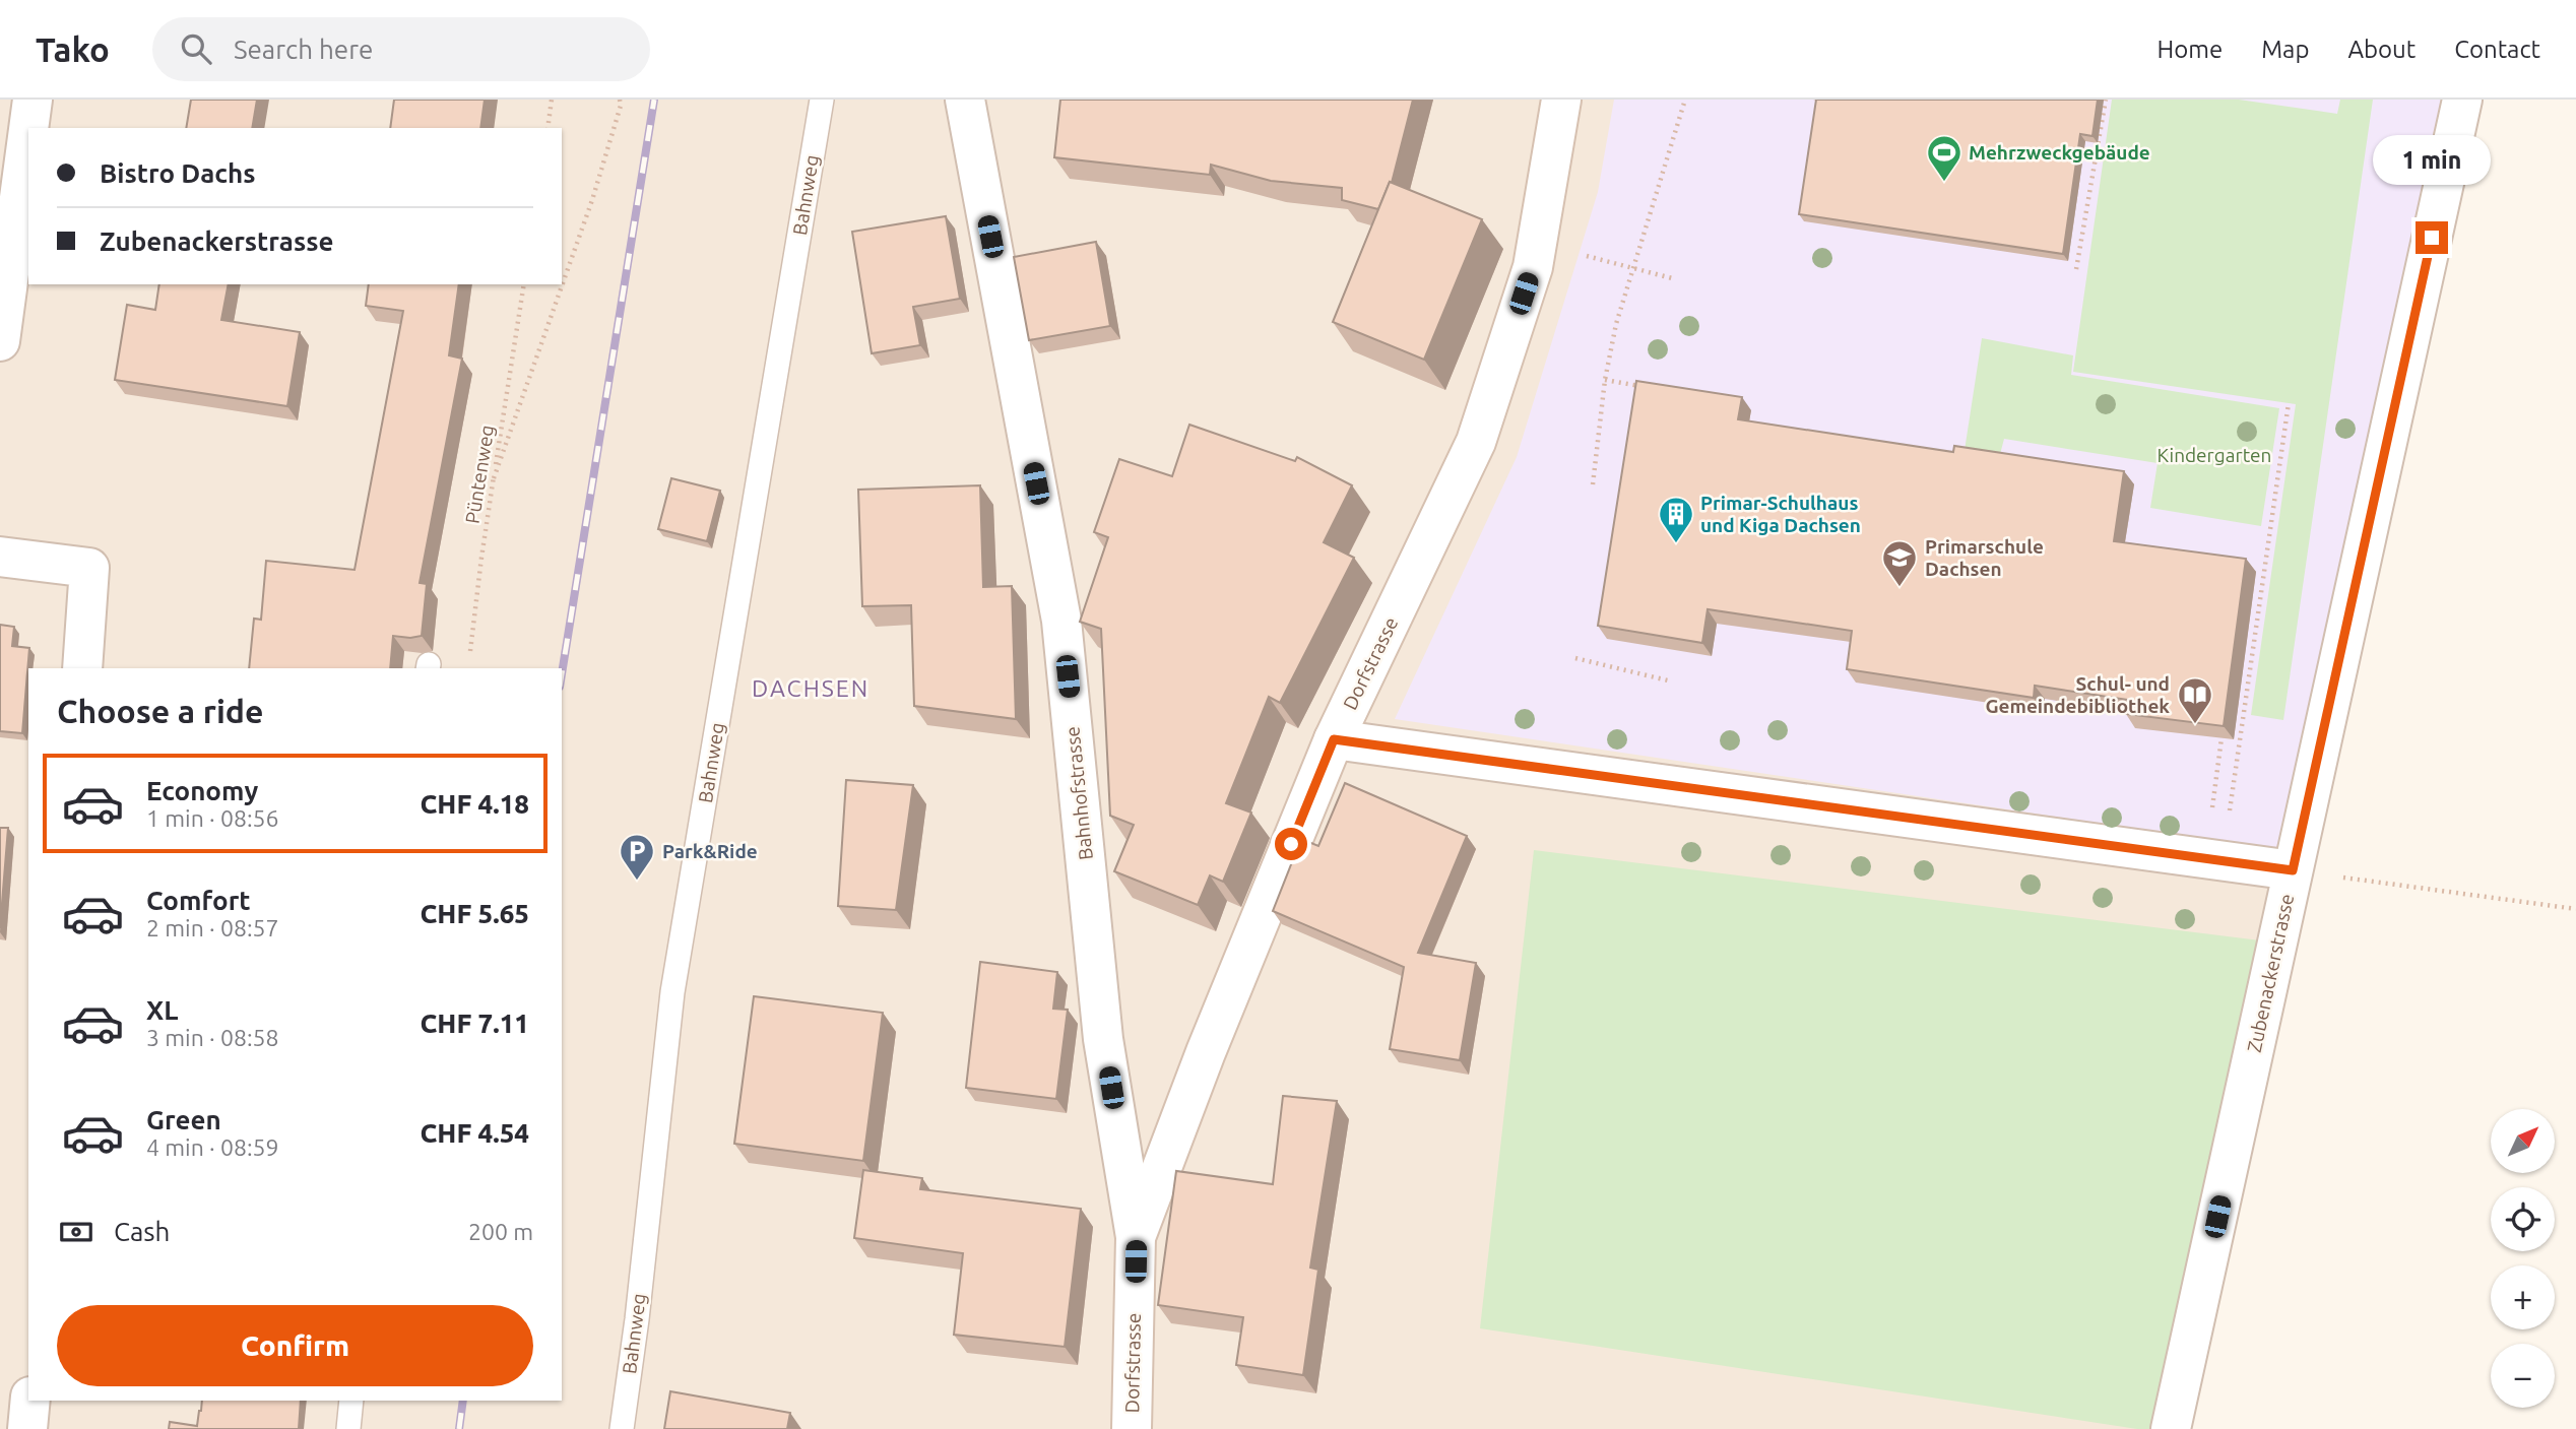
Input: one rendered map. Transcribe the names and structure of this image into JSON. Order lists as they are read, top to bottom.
{
  "streets": {
    "street": ["Dorfstrasse", "Bahnhofstrasse", "Zubenackerstrasse"],
    "lane": ["Bahnweg"],
    "path": ["Püntenweg"]
  },
  "crossings": [
    ["Dorfstrasse", "Bahnhofstrasse"]
  ],
  "districts": ["DACHSEN"],
  "parks": ["Kindergarten"],
  "places": {
    "sports": ["Mehrzweckgebäude"],
    "building": ["Primar-Schulhaus und Kiga Dachsen"],
    "school or university": ["Primarschule Dachsen"],
    "library": ["Schul- und Gemeindebibliothek"],
    "parking": ["Park&Ride"]
  },
  "north": "top right",
  "page": {
    "header": "Tako",
    "search": "Search here",
    "nav": [
      "Home",
      "Map",
      "About",
      "Contact"
    ],
    "banner": ["Bistro Dachs", "Zubenackerstrasse"],
    "bubble": "1 min",
    "heading": "Choose a ride",
    "list": [
      {
        "name": "Economy",
        "note": "1 min · 08:56",
        "value": "CHF 4.18"
      },
      {
        "name": "Comfort",
        "note": "2 min · 08:57",
        "value": "CHF 5.65"
      },
      {
        "name": "XL",
        "note": "3 min · 08:58",
        "value": "CHF 7.11"
      },
      {
        "name": "Green",
        "note": "4 min · 08:59",
        "value": "CHF 4.54"
      }
    ],
    "map_buttons": ["+", "−"],
    "pay": ["Cash", "200 m"],
    "buttons": "Confirm"
  }
}
